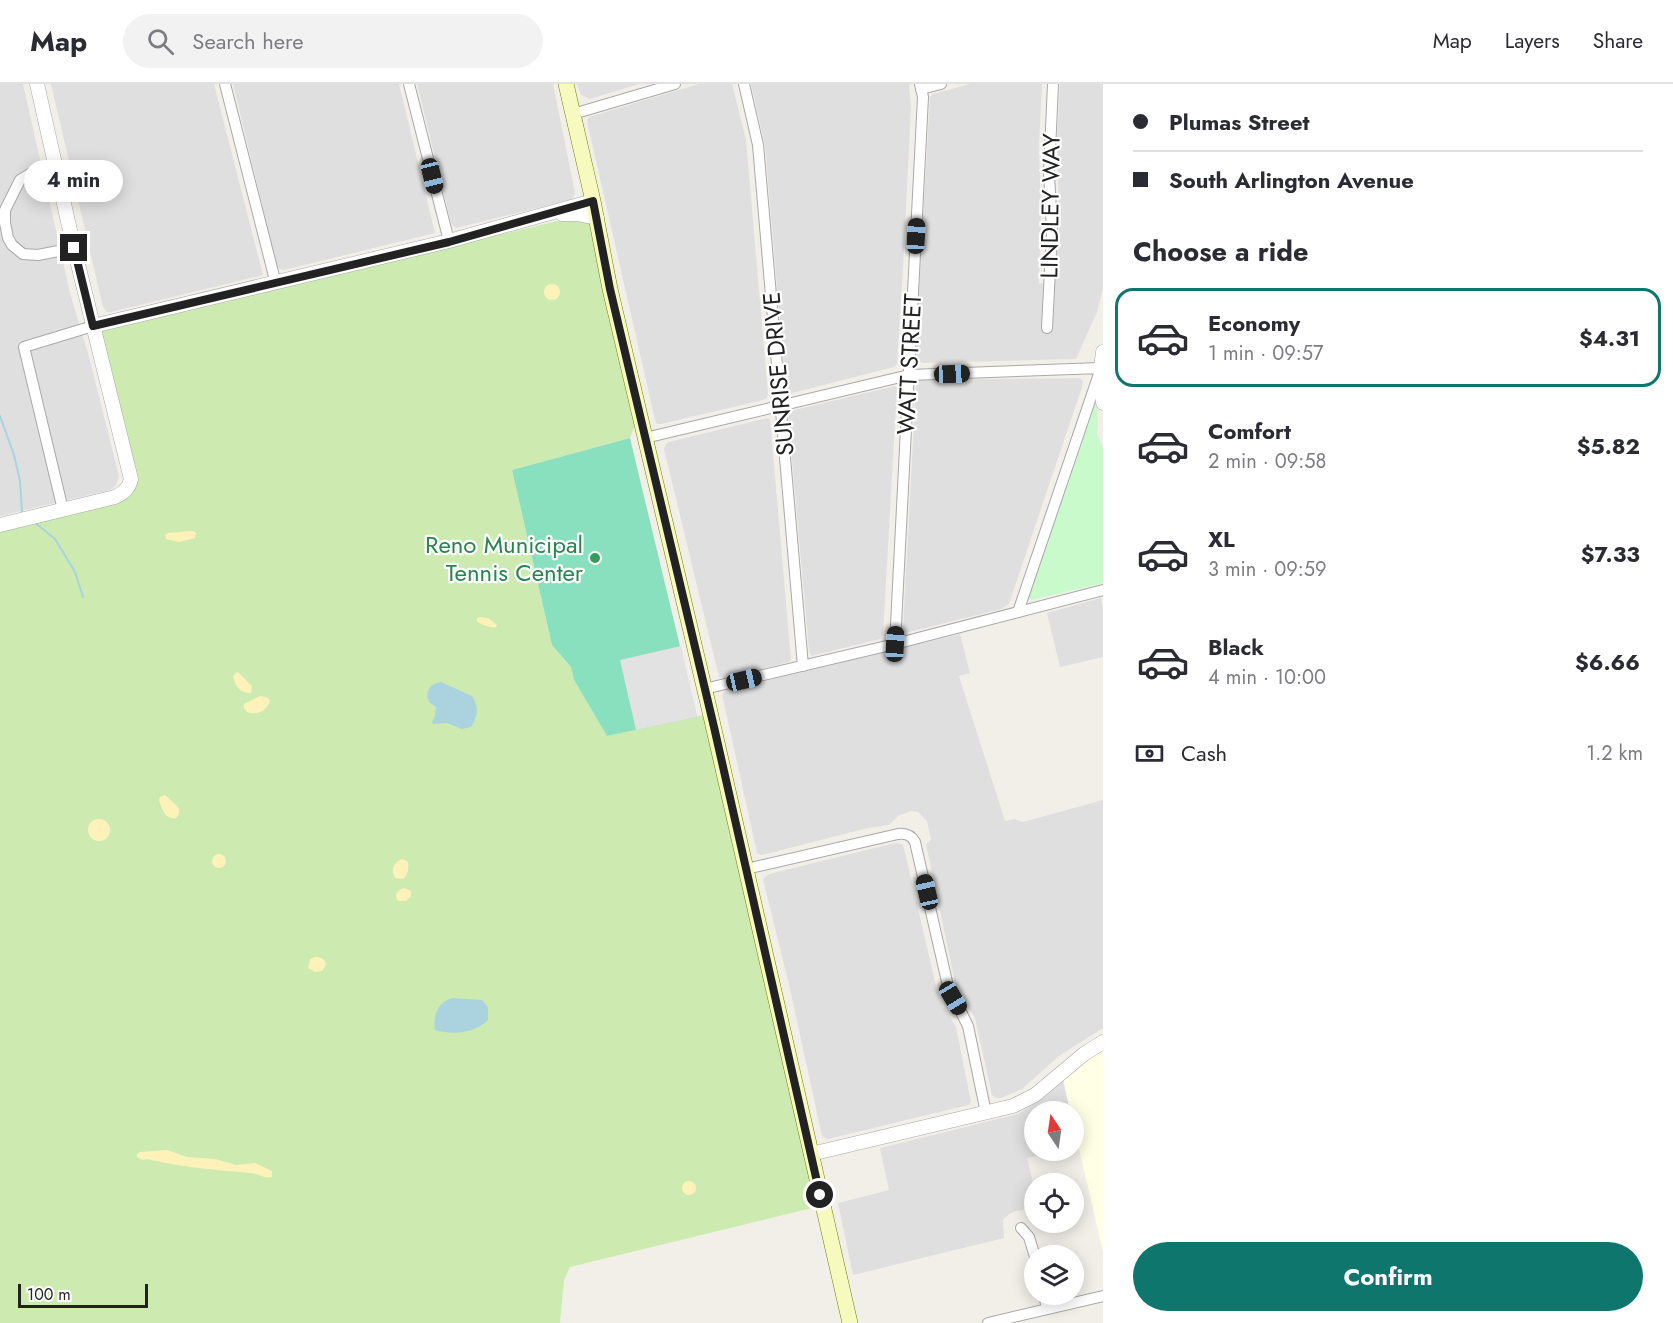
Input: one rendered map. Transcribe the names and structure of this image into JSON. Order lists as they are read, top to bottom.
{
  "streets": {
    "street": ["LINDLEY WAY", "WATT STREET", "SUNRISE DRIVE"]
  },
  "places": ["Reno Municipal Tennis Center"],
  "scale_bar": "100 m",
  "north": "top",
  "page": {
    "header": "Map",
    "search": "Search here",
    "nav": ["Map", "Layers", "Share"],
    "banner": ["Plumas Street", "South Arlington Avenue"],
    "bubble": "4 min",
    "heading": "Choose a ride",
    "list": [
      {
        "name": "Economy",
        "note": "1 min · 09:57",
        "value": "$4.31"
      },
      {
        "name": "Comfort",
        "note": "2 min · 09:58",
        "value": "$5.82"
      },
      {
        "name": "XL",
        "note": "3 min · 09:59",
        "value": "$7.33"
      },
      {
        "name": "Black",
        "note": "4 min · 10:00",
        "value": "$6.66"
      }
    ],
    "pay": ["Cash", "1.2 km"],
    "buttons": "Confirm",
    "scale": "100 m"
  }
}
